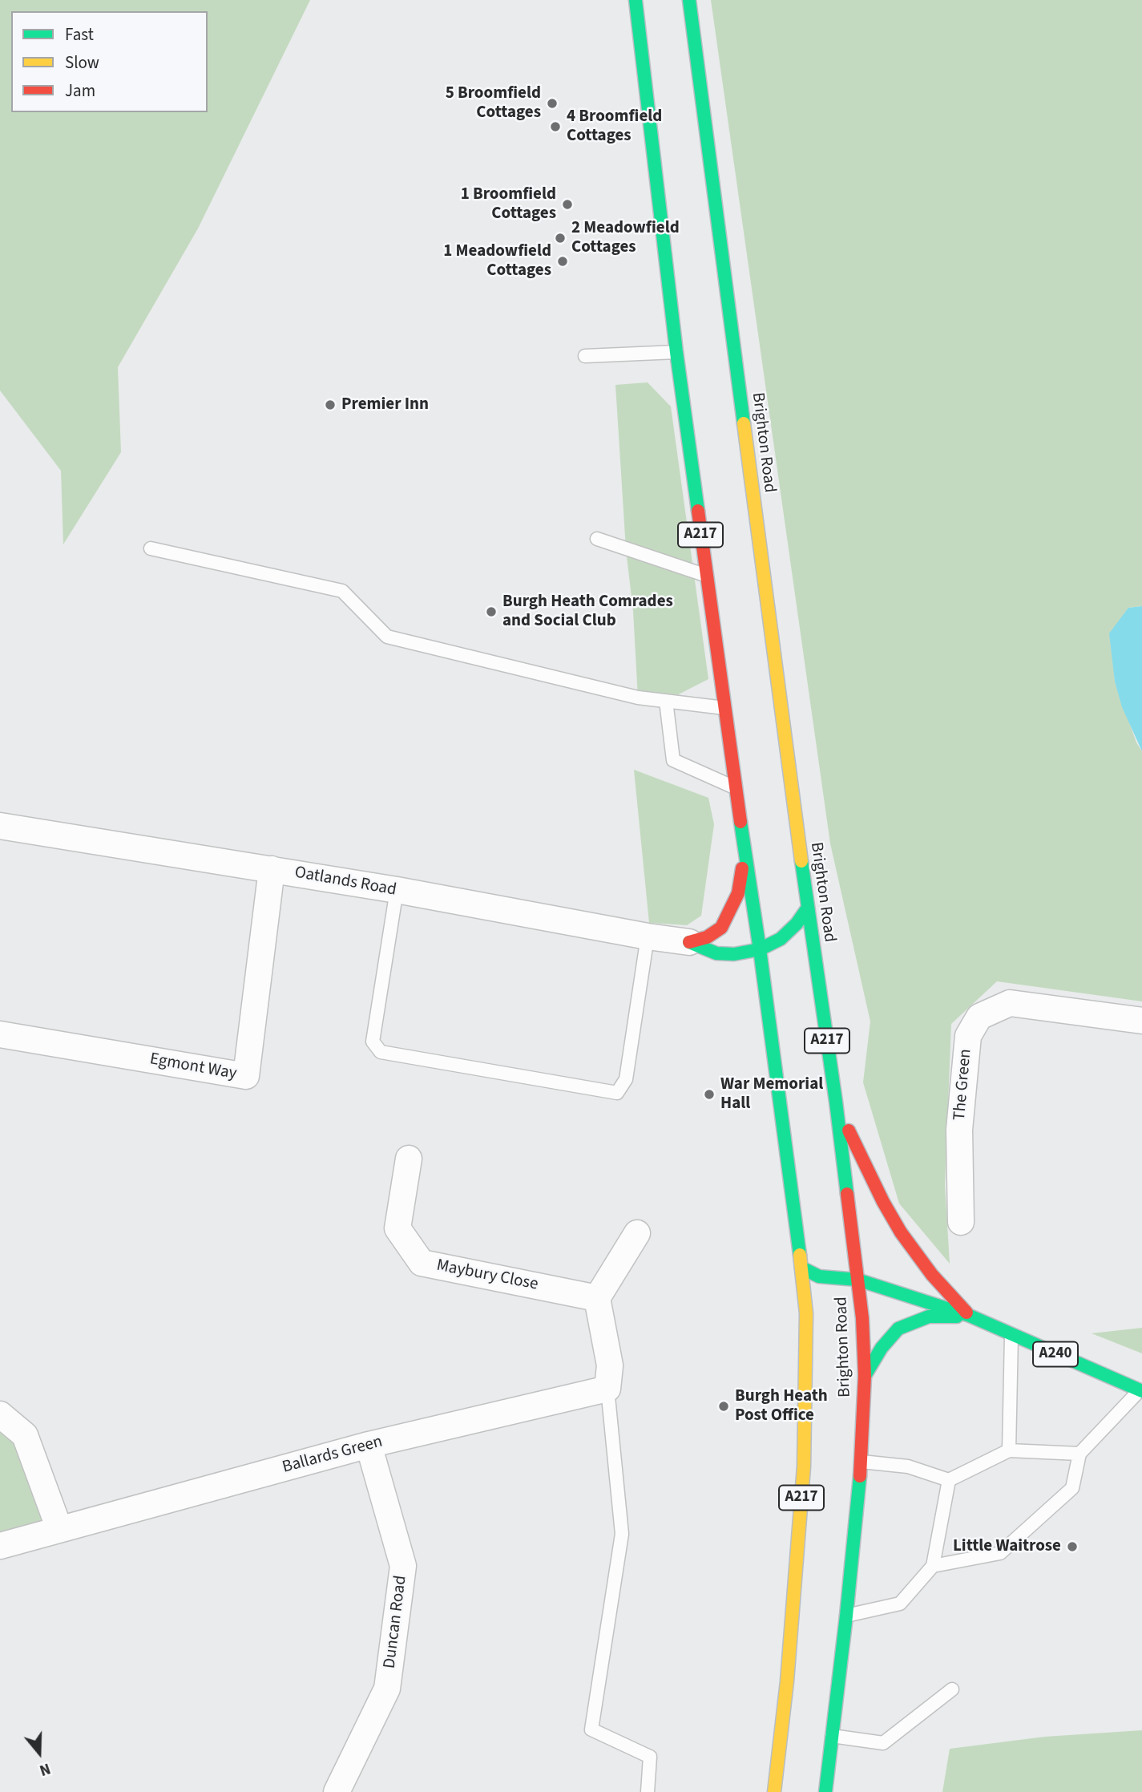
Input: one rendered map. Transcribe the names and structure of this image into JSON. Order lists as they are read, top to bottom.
{
  "streets": {
    "highway": ["Brighton Road", "A217", "A240"],
    "street": [
      "Oatlands Road",
      "Egmont Way",
      "The Green",
      "Maybury Close",
      "Ballards Green",
      "Duncan Road"
    ]
  },
  "crossings": [
    ["Brighton Road", "A240"],
    ["A217", "A240"],
    ["Oatlands Road", "Egmont Way"],
    ["Ballards Green", "Duncan Road"]
  ],
  "places": [
    "5 Broomfield Cottages",
    "4 Broomfield Cottages",
    "1 Broomfield Cottages",
    "2 Meadowfield Cottages",
    "1 Meadowfield Cottages",
    "Premier Inn",
    "Burgh Heath Comrades and Social Club",
    "War Memorial Hall",
    "Burgh Heath Post Office",
    "Little Waitrose"
  ],
  "legend": ["Fast", "Slow", "Jam"],
  "north": "bottom"
}
